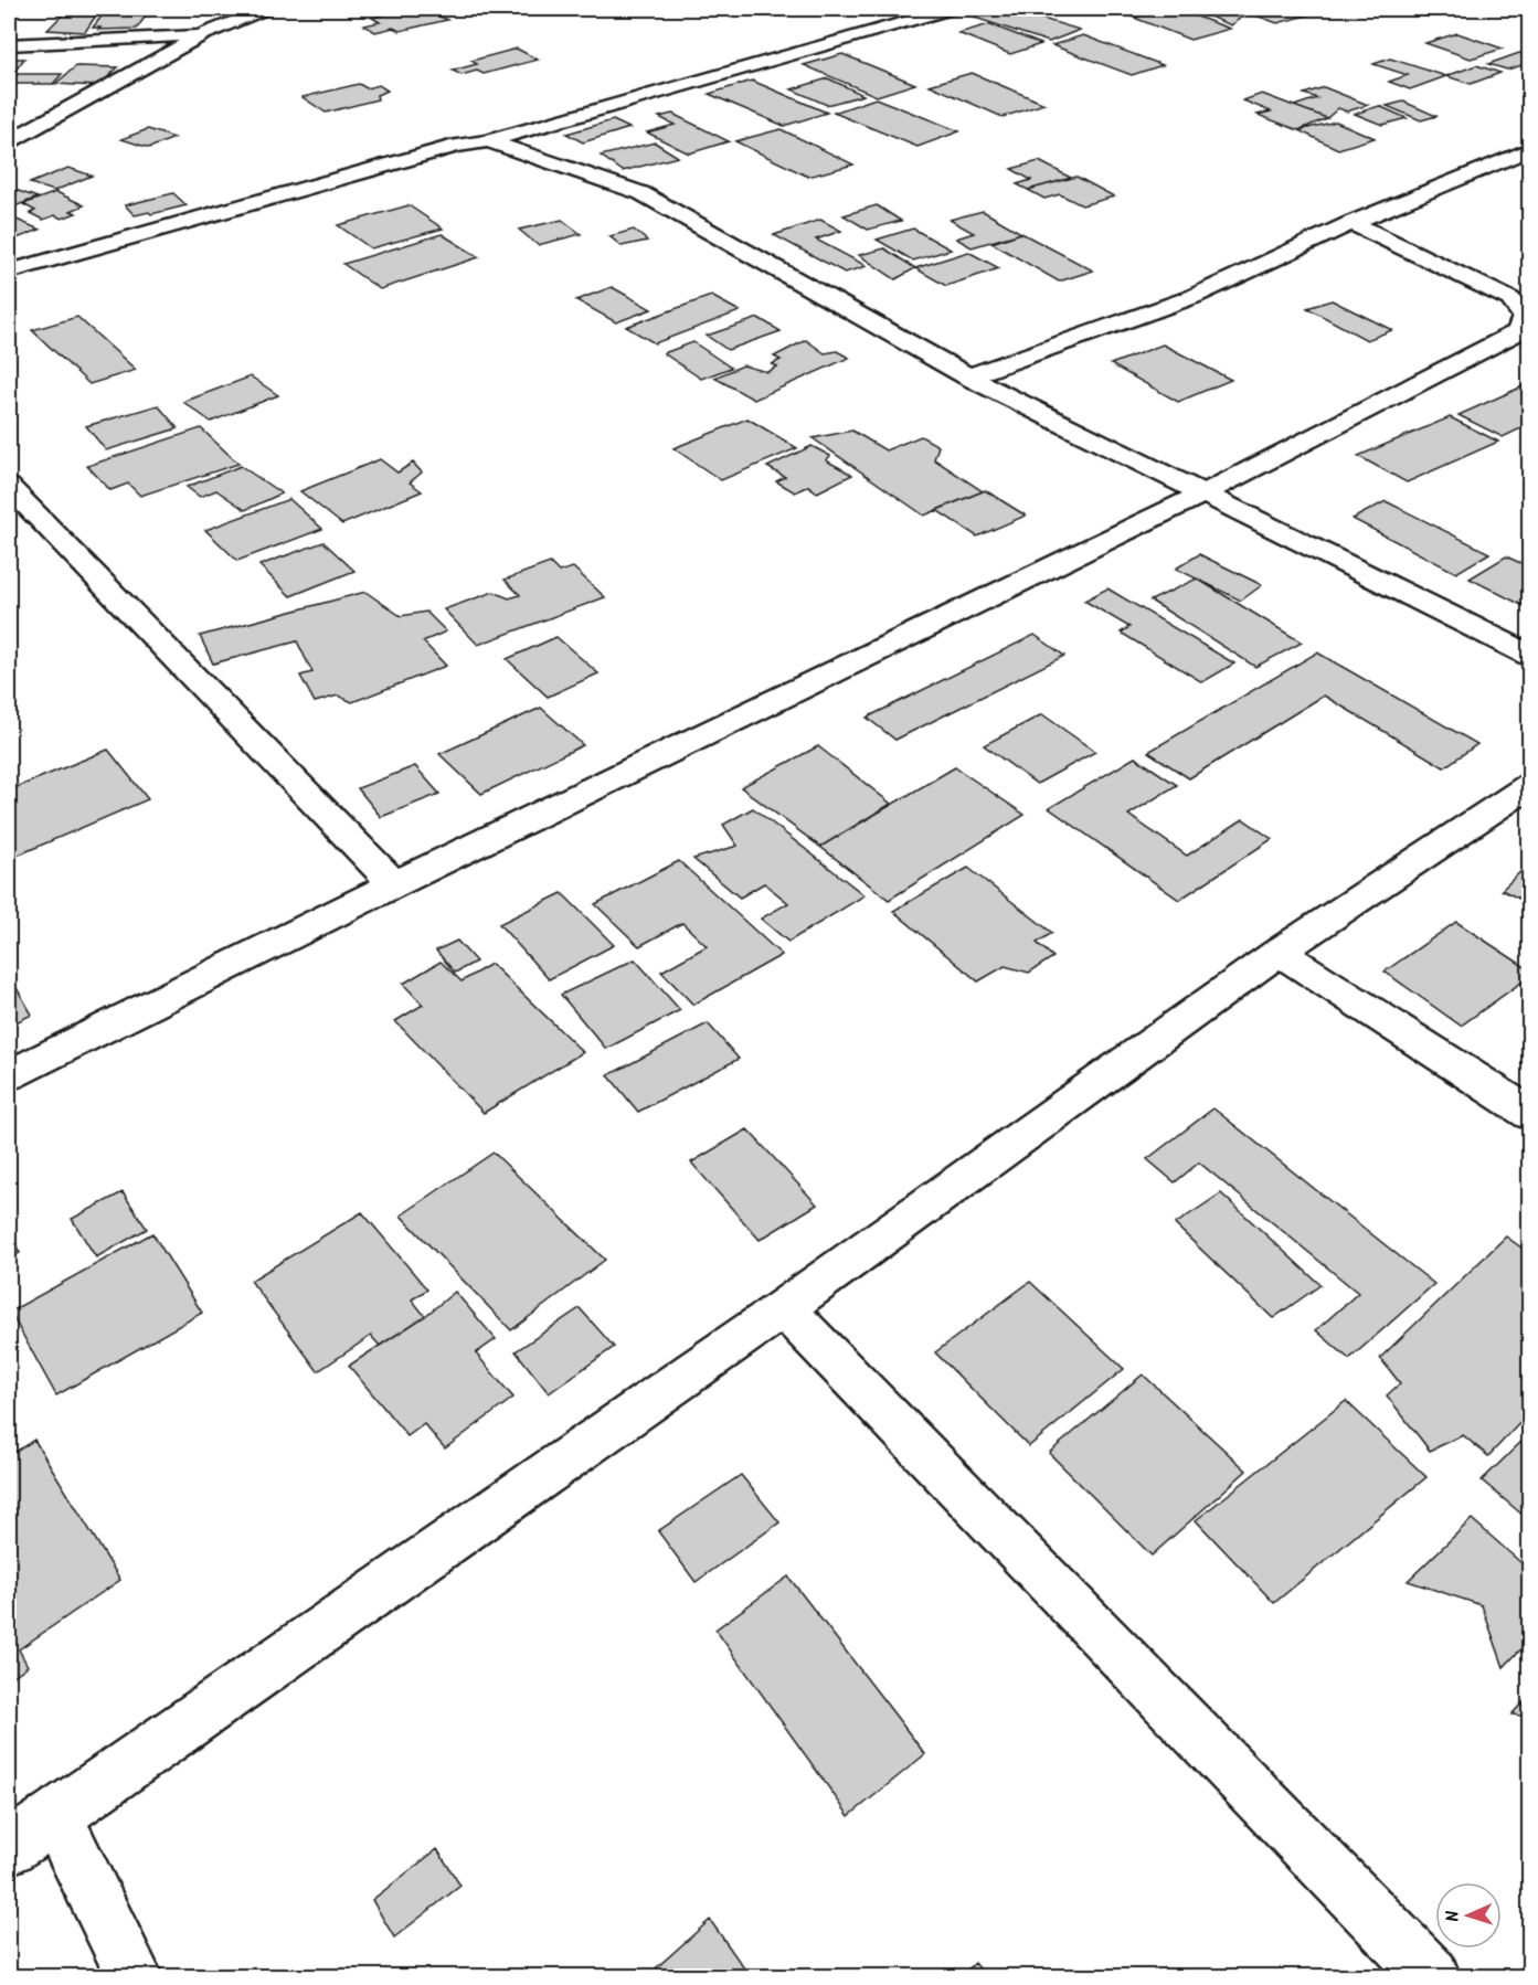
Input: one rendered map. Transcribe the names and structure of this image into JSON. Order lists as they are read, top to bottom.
{
  "north": "left"
}
